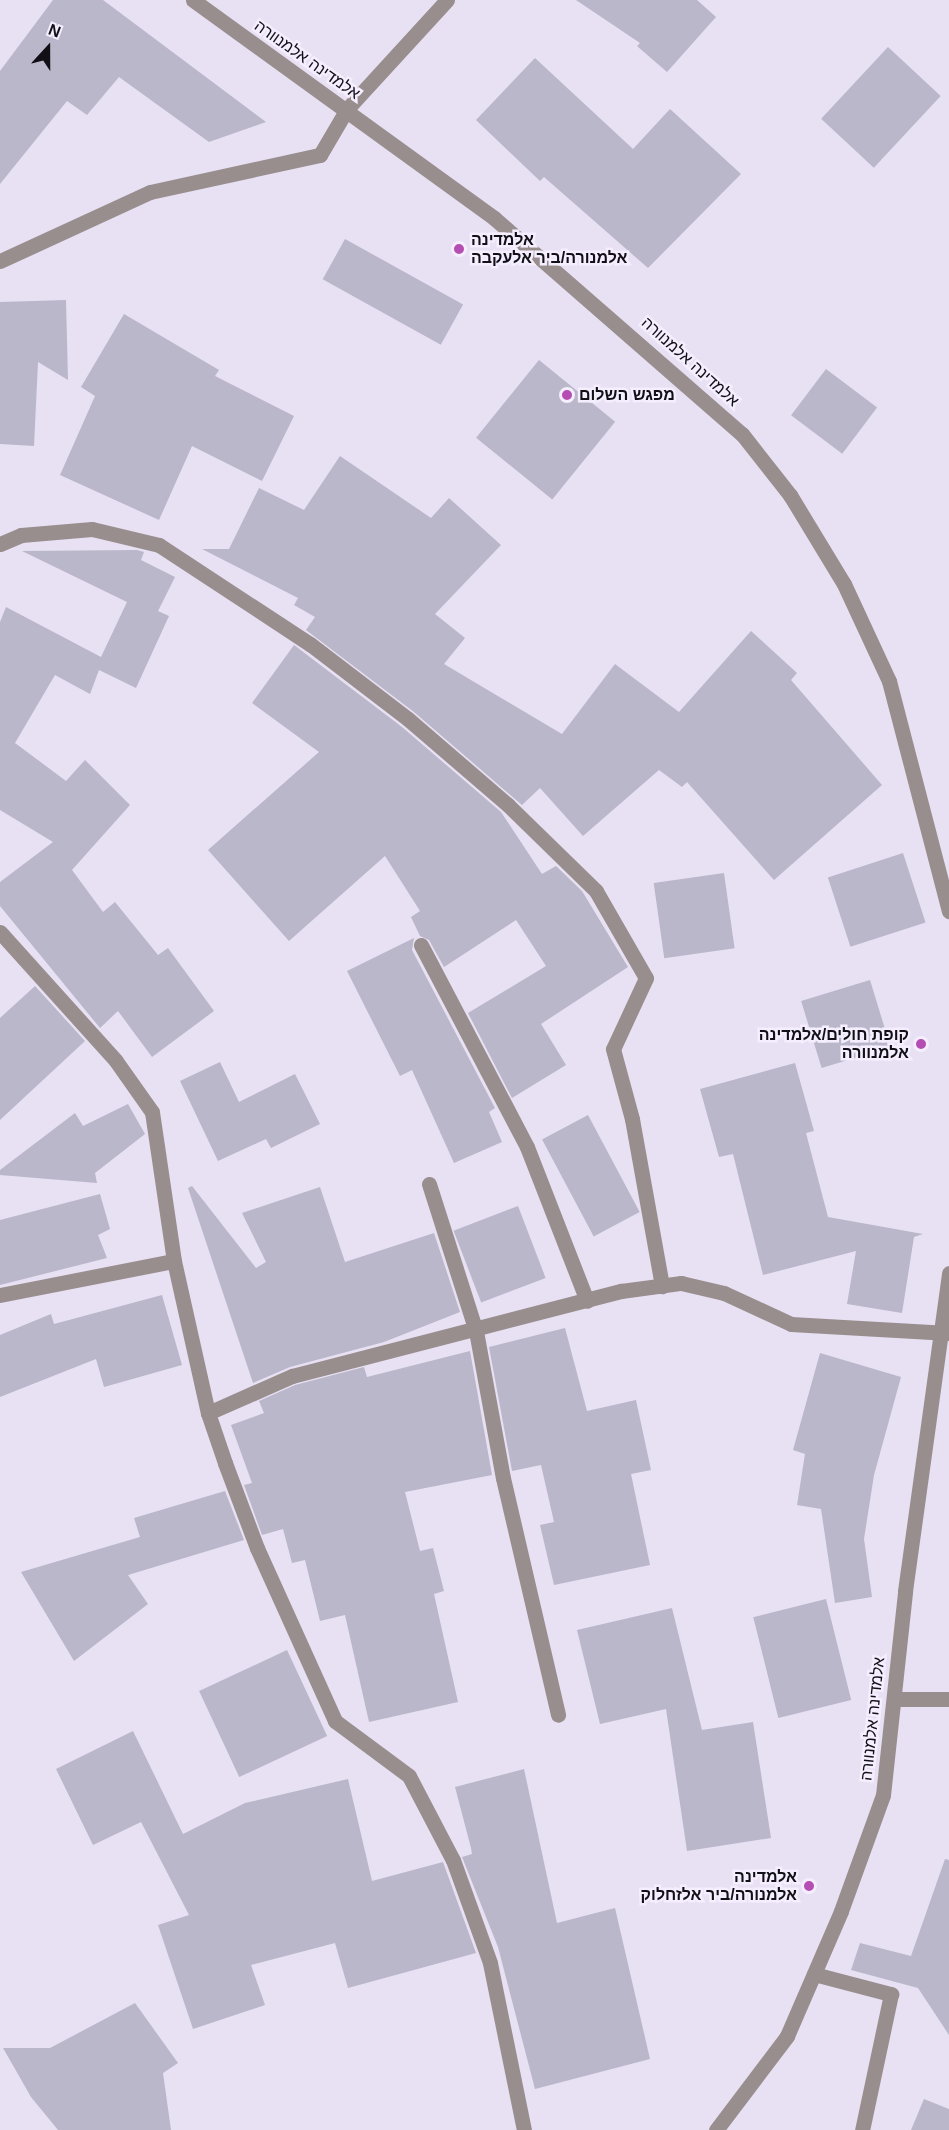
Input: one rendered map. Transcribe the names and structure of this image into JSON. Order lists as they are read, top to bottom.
{
  "streets": {
    "street": ["אלמדינה אלמנוורה"]
  },
  "places": [
    "אלמדינה אלמנורה/ביר אלעקבה",
    "מפגש השלום",
    "קופת חולים/אלמדינה אלמנוורה",
    "אלמדינה אלמנורה/ביר אלזחלוק"
  ],
  "north": "top"
}
